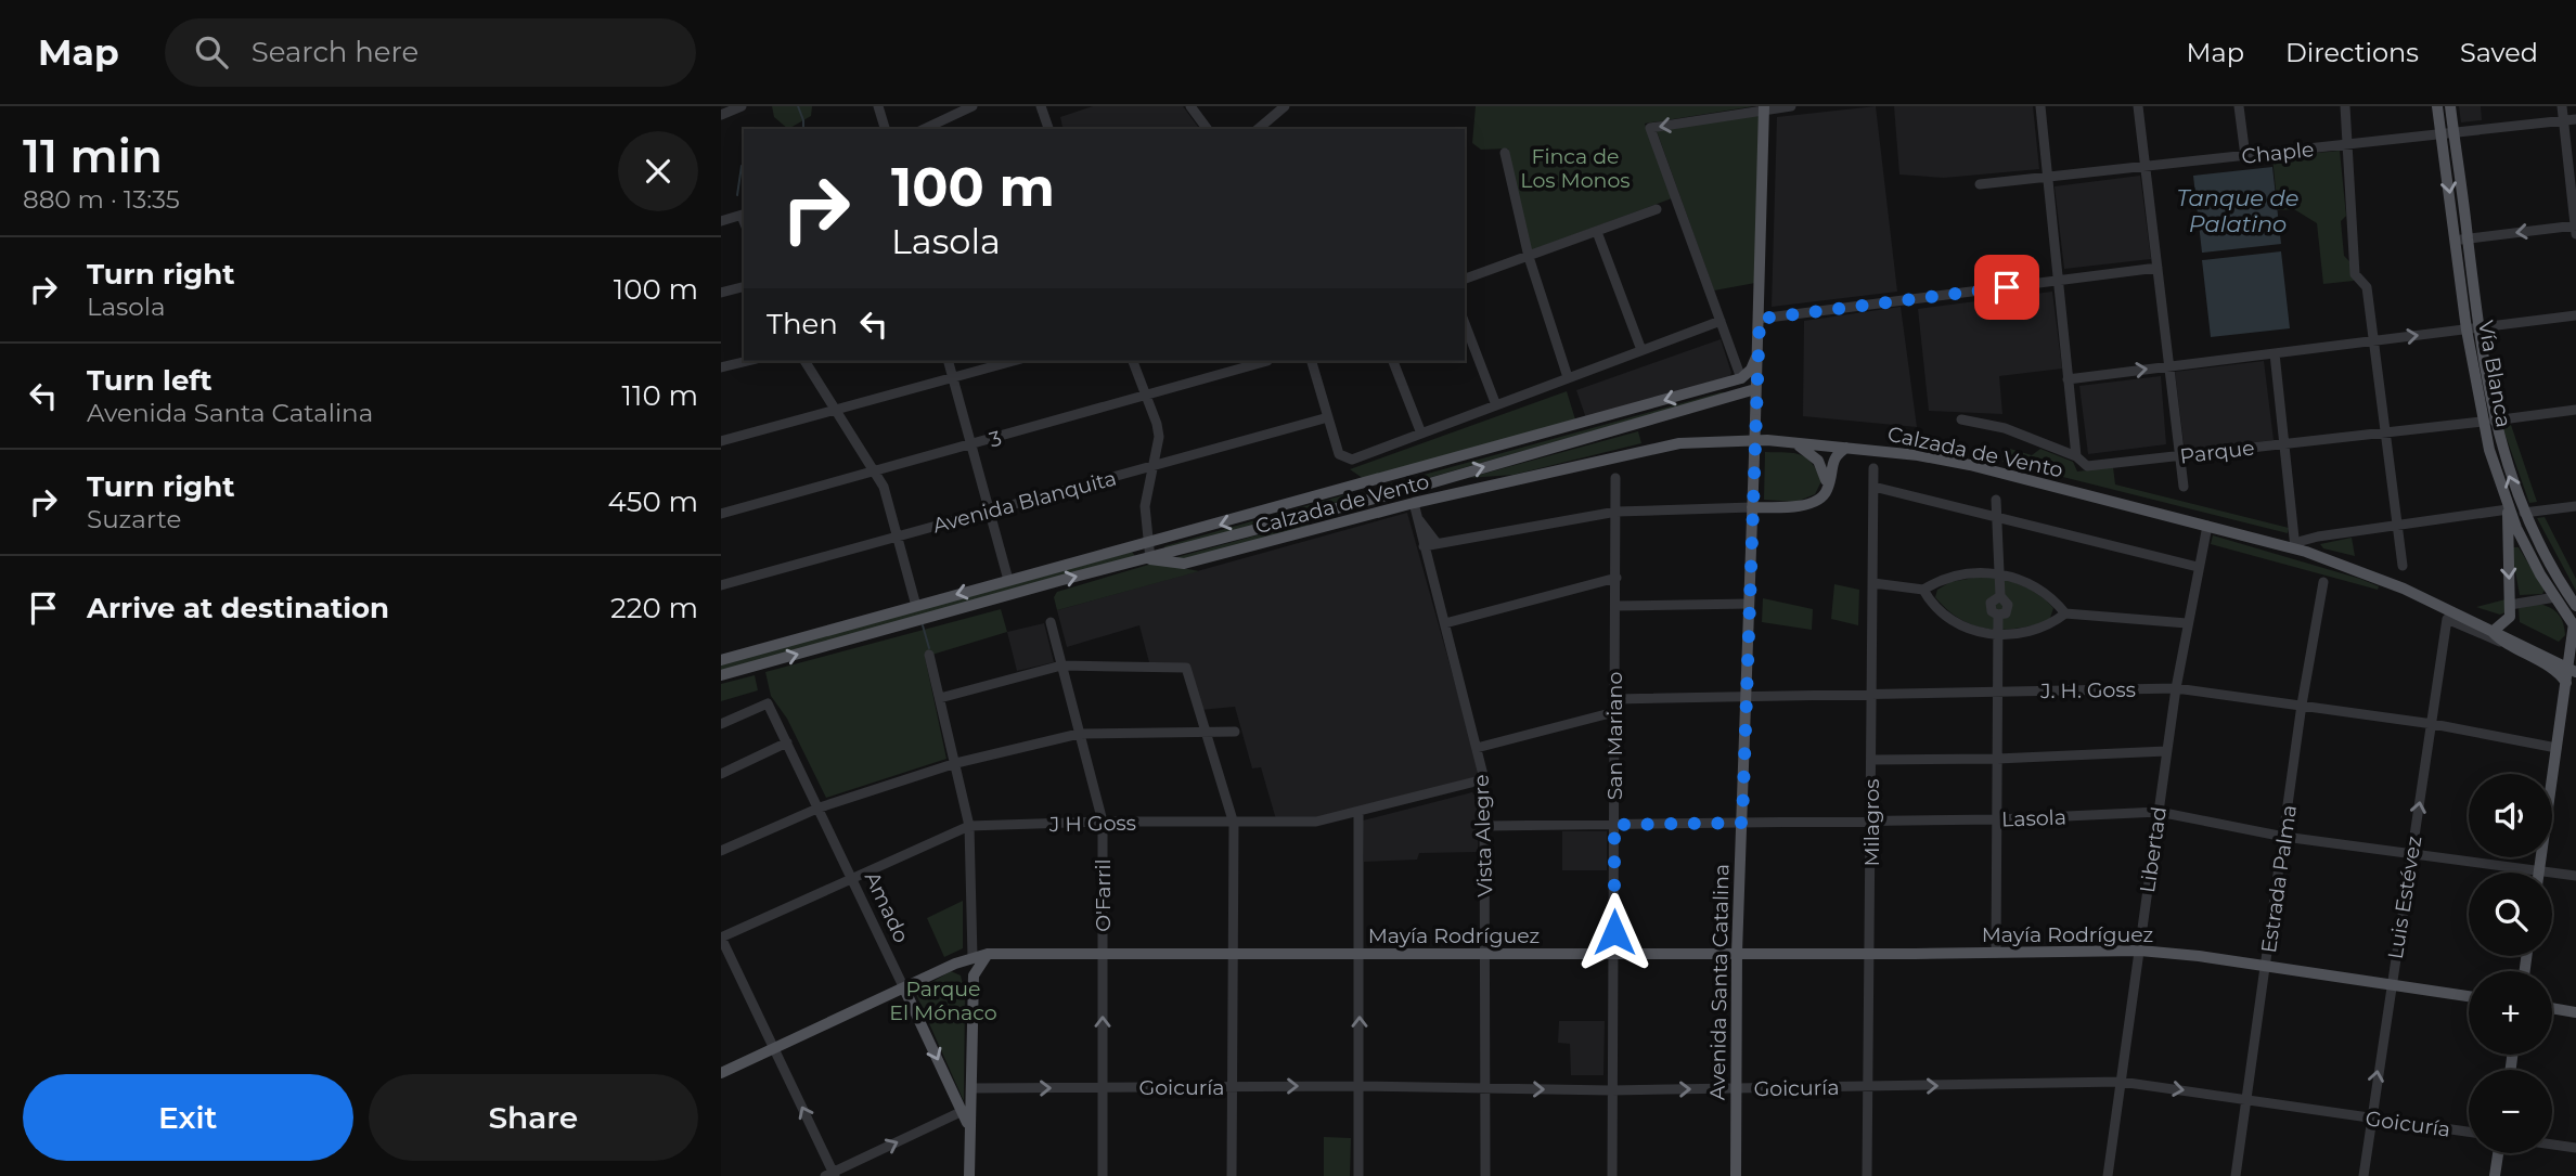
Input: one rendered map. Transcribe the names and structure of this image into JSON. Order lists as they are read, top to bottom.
{
  "streets": {
    "main road": [
      "Vía Blanca",
      "Calzada de Vento",
      "Amado",
      "Mayía Rodríguez",
      "Avenida Santa Catalina"
    ],
    "street": [
      "Chaple",
      "3",
      "Parque",
      "Avenida Blanquita",
      "J. H. Goss",
      "San Mariano",
      "Lasola",
      "Milagros",
      "J H Goss",
      "Vista Alegre",
      "Libertad",
      "Estrada Palma",
      "O'Farril",
      "Luis Estévez",
      "Goicuría"
    ]
  },
  "crossings": [
    ["Chaple", "Vía Blanca"],
    ["Vía Blanca", "Parque"],
    ["Calzada de Vento", "Vista Alegre"],
    ["Calzada de Vento", "Libertad"],
    ["Calzada de Vento", "Avenida Santa Catalina"],
    ["J. H. Goss", "San Mariano"],
    ["J. H. Goss", "Milagros"],
    ["J. H. Goss", "Libertad"],
    ["J. H. Goss", "Estrada Palma"],
    ["J. H. Goss", "Luis Estévez"],
    ["J. H. Goss", "Avenida Santa Catalina"],
    ["San Mariano", "Lasola"],
    ["San Mariano", "Mayía Rodríguez"],
    ["San Mariano", "Goicuría"],
    ["Lasola", "Milagros"],
    ["Lasola", "Vista Alegre"],
    ["Lasola", "Libertad"],
    ["Lasola", "Estrada Palma"],
    ["Lasola", "Luis Estévez"],
    ["Lasola", "Avenida Santa Catalina"],
    ["Milagros", "Mayía Rodríguez"],
    ["Milagros", "Goicuría"],
    ["J H Goss", "Vista Alegre"],
    ["J H Goss", "O'Farril"],
    ["J H Goss", "Amado"],
    ["Vista Alegre", "Mayía Rodríguez"],
    ["Vista Alegre", "Goicuría"],
    ["Libertad", "Mayía Rodríguez"],
    ["Libertad", "Goicuría"],
    ["Estrada Palma", "Mayía Rodríguez"],
    ["Estrada Palma", "Goicuría"],
    ["O'Farril", "Mayía Rodríguez"],
    ["O'Farril", "Goicuría"],
    ["Luis Estévez", "Mayía Rodríguez"],
    ["Luis Estévez", "Goicuría"],
    ["Amado", "Mayía Rodríguez"],
    ["Mayía Rodríguez", "Avenida Santa Catalina"],
    ["Avenida Santa Catalina", "Goicuría"]
  ],
  "one_way": ["Luis Estévez", "Goicuría"],
  "water": ["Tanque de Palatino"],
  "parks": ["Finca de Los Monos", "Parque El Mónaco"],
  "page": {
    "header": "Map",
    "search": "Search here",
    "nav": ["Map", "Directions", "Saved"],
    "heading": ["11 min", "880 m · 13:35"],
    "turn": ["100 m", "Lasola"],
    "list": [
      {
        "name": "Turn right",
        "note": "Lasola",
        "value": "100 m"
      },
      {
        "name": "Turn left",
        "note": "Avenida Santa Catalina",
        "value": "110 m"
      },
      {
        "name": "Turn right",
        "note": "Suzarte",
        "value": "450 m"
      },
      {
        "name": "Arrive at destination",
        "value": "220 m"
      }
    ],
    "then": "Then",
    "map_buttons": ["+", "−"],
    "buttons": ["Exit", "Share"]
  }
}
